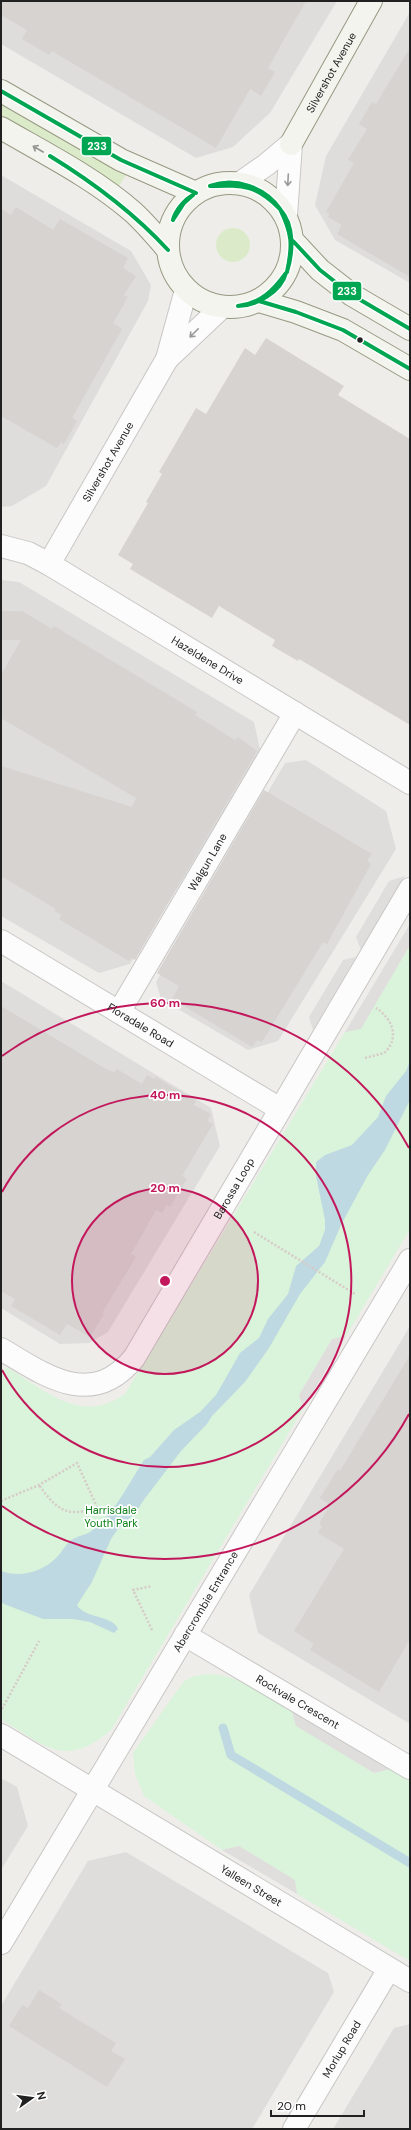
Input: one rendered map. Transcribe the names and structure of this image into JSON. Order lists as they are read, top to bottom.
{
  "streets": {
    "street": [
      "Silvershot Avenue",
      "Hazeldene Drive",
      "Walgun Lane",
      "Floradale Road",
      "Barossa Loop",
      "Abercrombie Entrance",
      "Rockvale Crescent",
      "Yalleen Street",
      "Morlup Road"
    ]
  },
  "crossings": [
    ["Silvershot Avenue", "Hazeldene Drive"],
    ["Hazeldene Drive", "Walgun Lane"],
    ["Walgun Lane", "Floradale Road"],
    ["Floradale Road", "Barossa Loop"],
    ["Abercrombie Entrance", "Rockvale Crescent"],
    ["Abercrombie Entrance", "Yalleen Street"],
    ["Yalleen Street", "Morlup Road"]
  ],
  "parks": ["Harrisdale Youth Park"],
  "lines": ["transit line 233"],
  "scale_bar": "20 m",
  "north": "right",
  "rings": ["60 m", "40 m", "20 m"]
}
